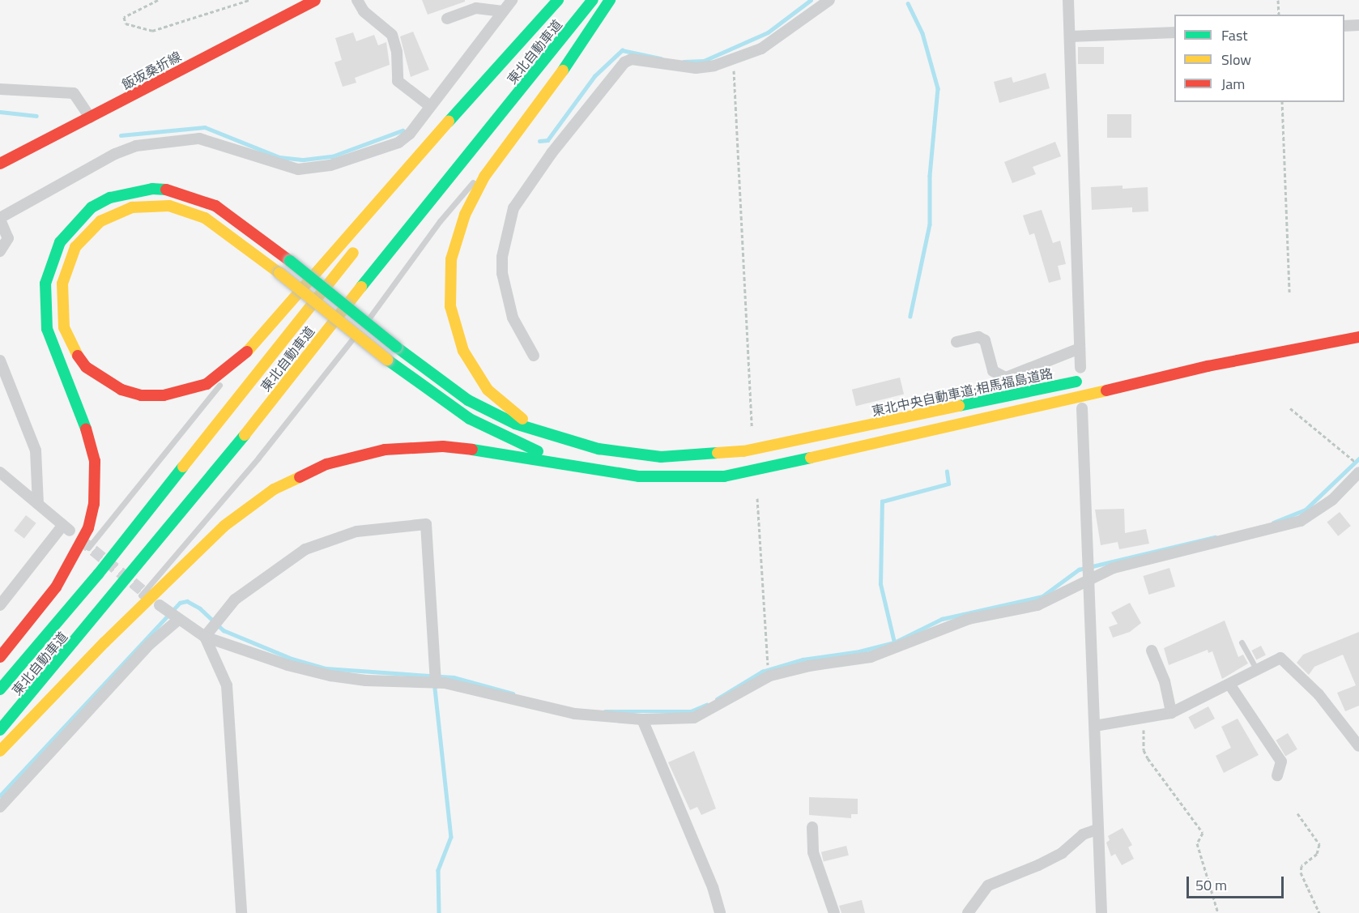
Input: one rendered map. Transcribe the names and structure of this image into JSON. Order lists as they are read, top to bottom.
{
  "streets": {
    "main road": ["東北自動車道", "飯坂桑折線", "東北中央自動車道;相馬福島道路"]
  },
  "legend": ["Fast", "Slow", "Jam"],
  "scale_bar": "50 m"
}
